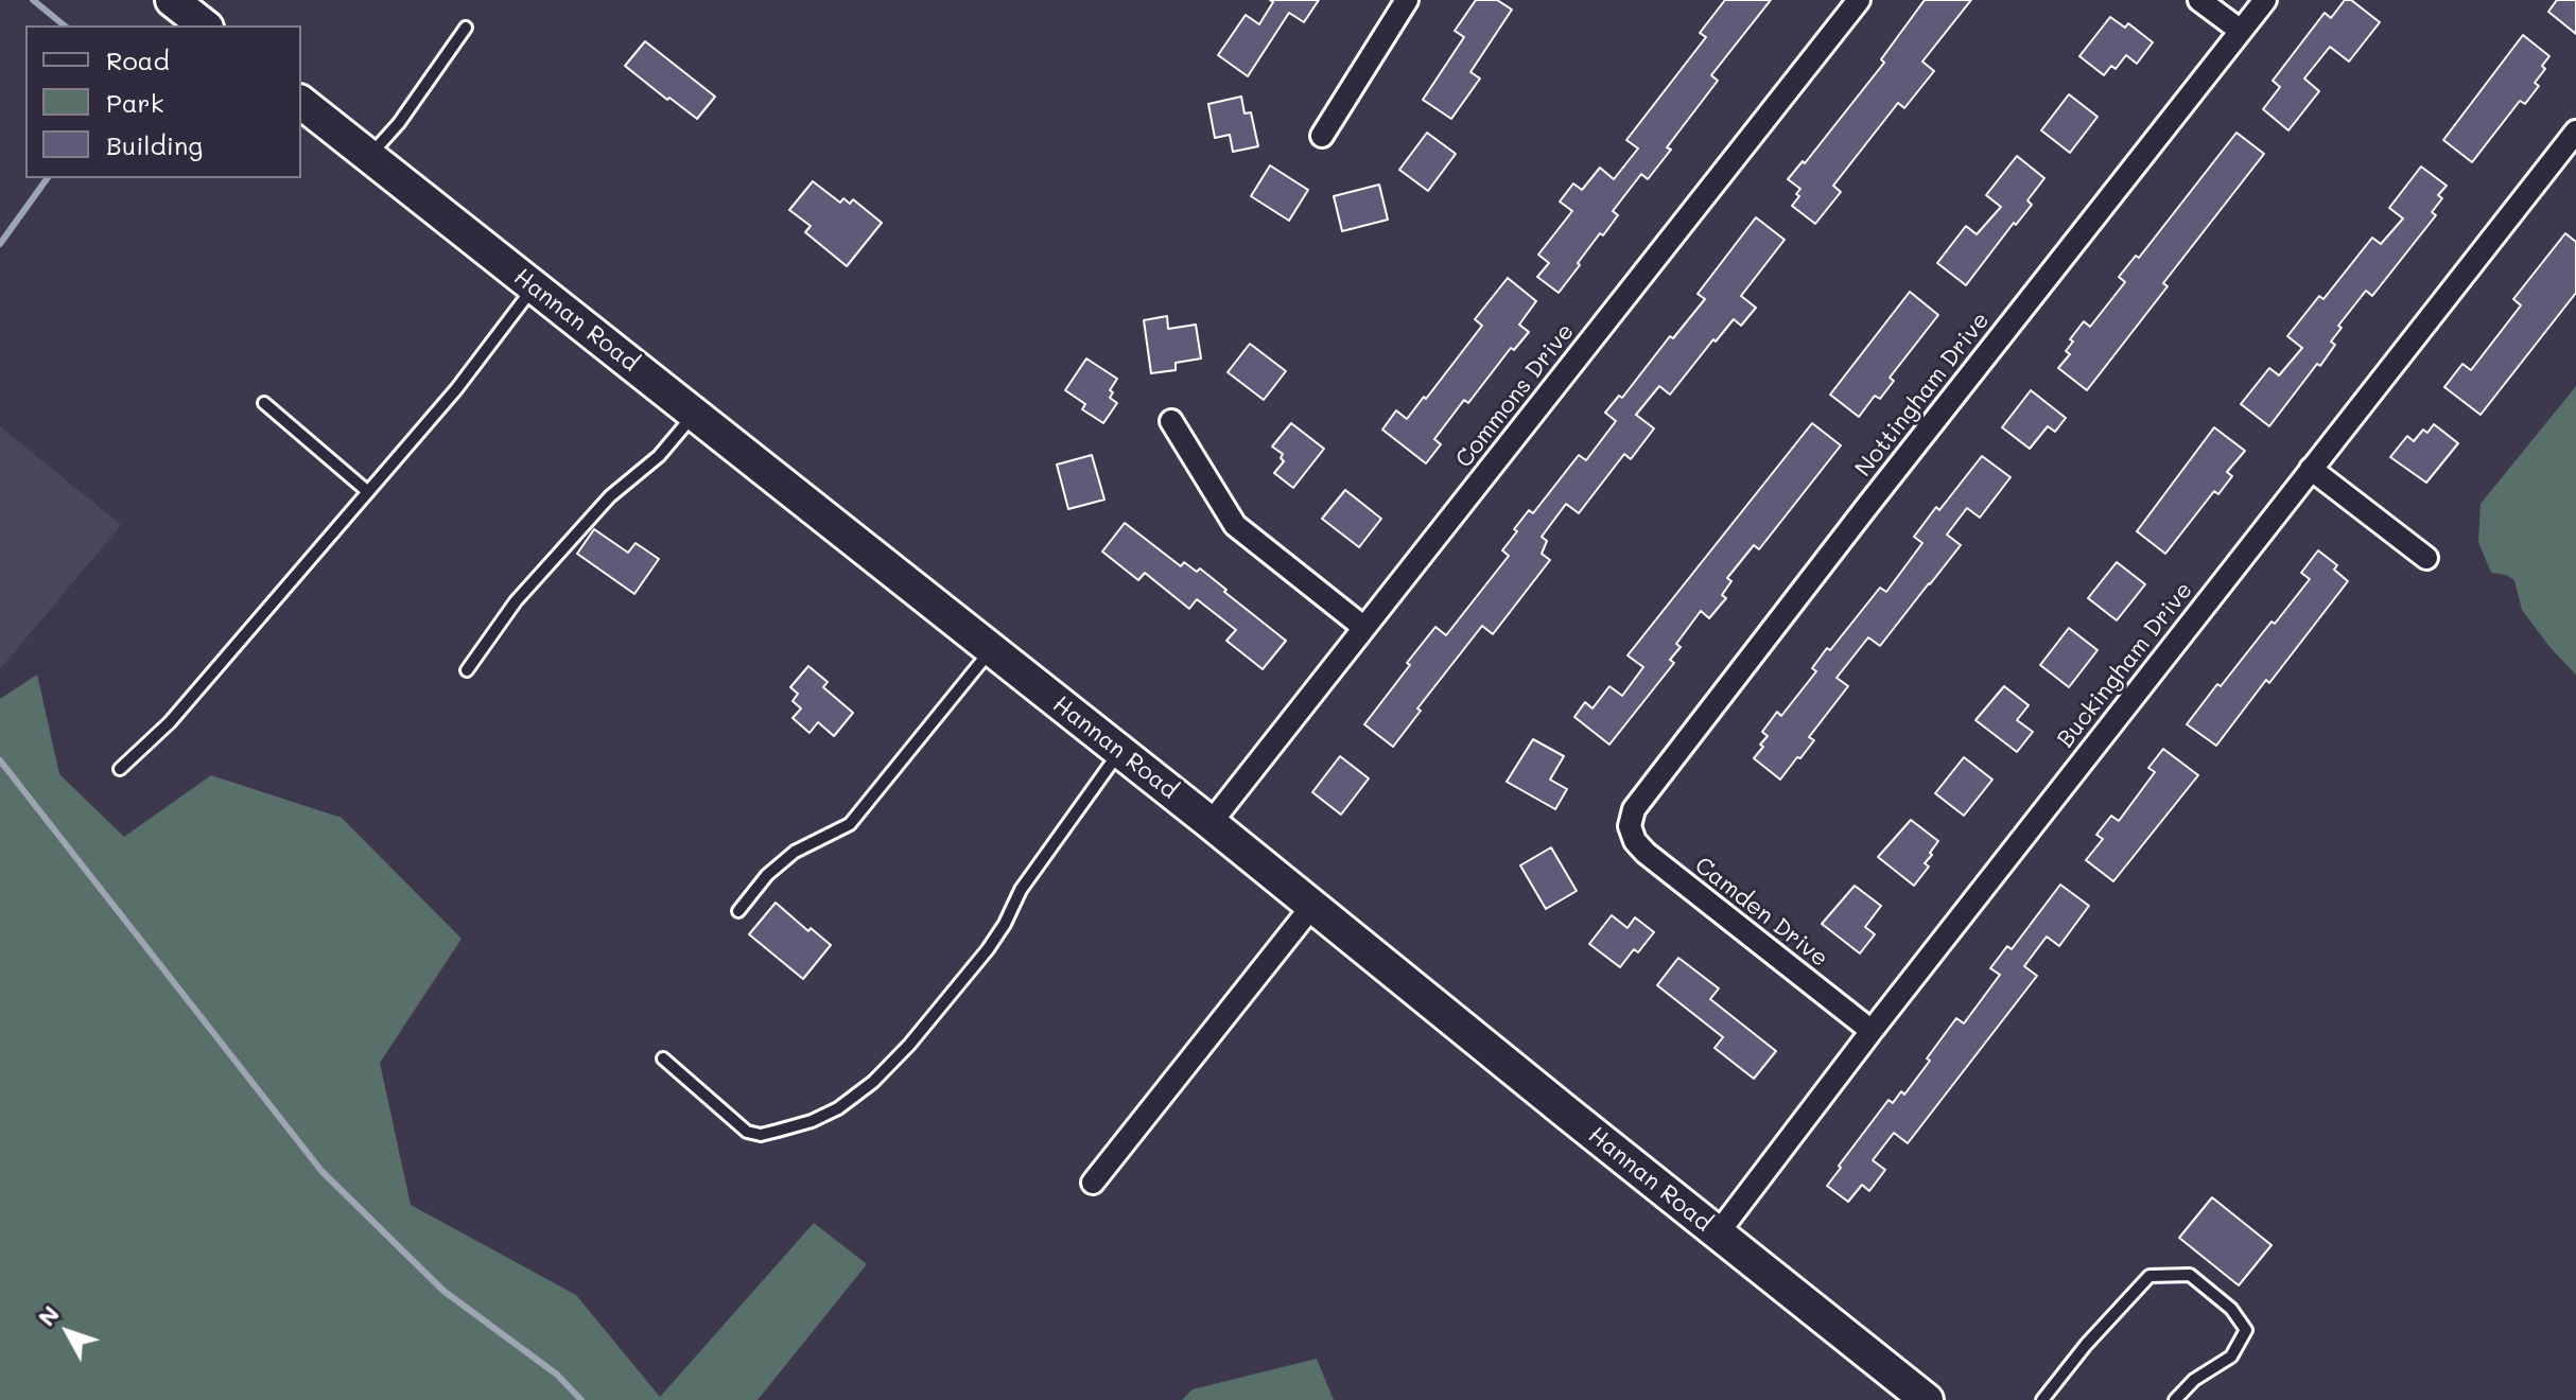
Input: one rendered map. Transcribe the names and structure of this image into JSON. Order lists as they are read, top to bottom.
{
  "streets": {
    "street": [
      "Hannan Road",
      "Nottingham Drive",
      "Commons Drive",
      "Buckingham Drive",
      "Camden Drive"
    ]
  },
  "crossings": [
    ["Hannan Road", "Commons Drive"],
    ["Hannan Road", "Buckingham Drive"],
    ["Nottingham Drive", "Camden Drive"],
    ["Buckingham Drive", "Camden Drive"]
  ],
  "legend": ["Road", "Park", "Building"],
  "north": "top left"
}
